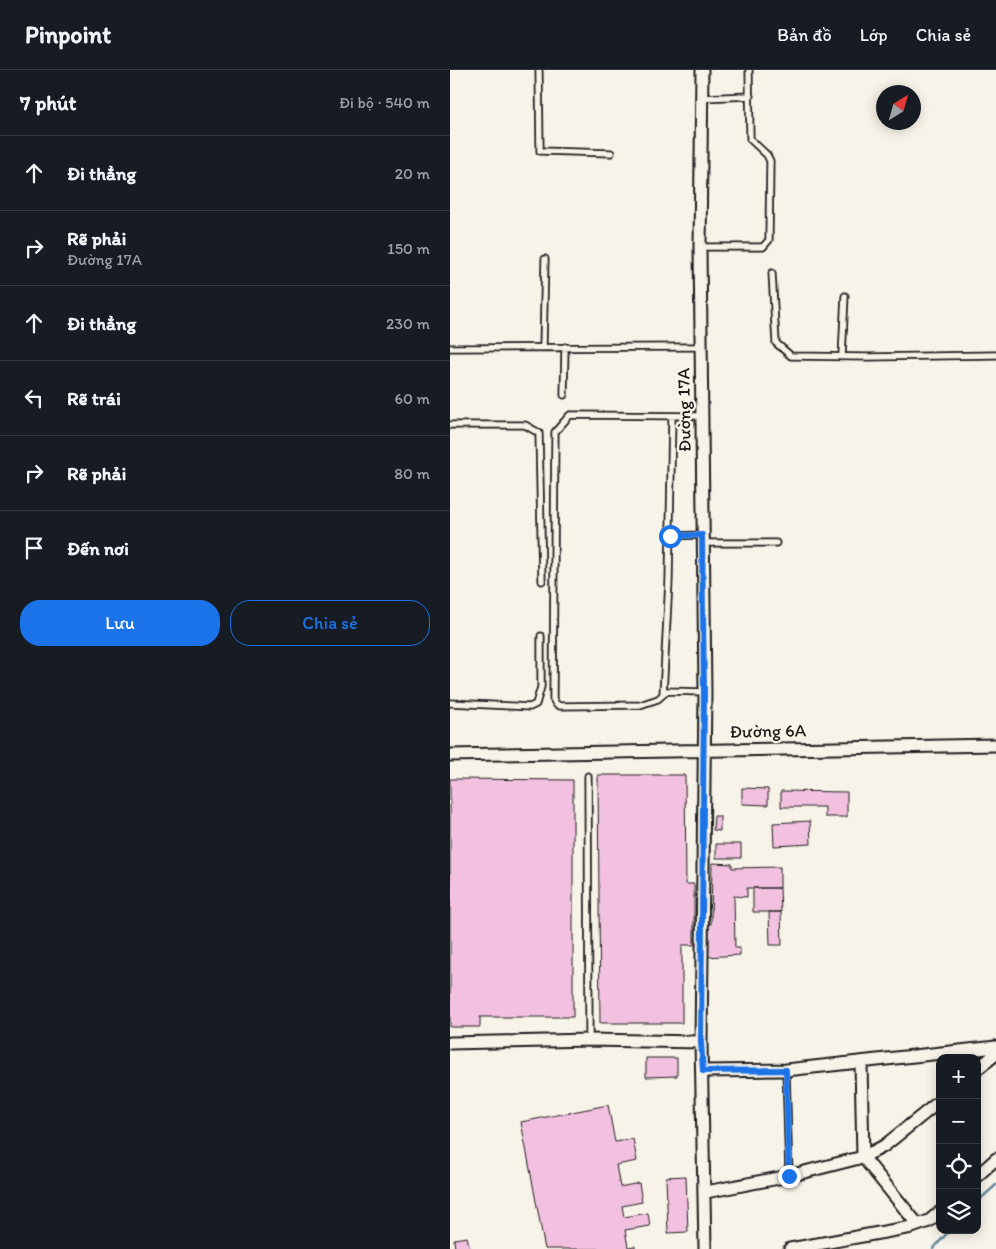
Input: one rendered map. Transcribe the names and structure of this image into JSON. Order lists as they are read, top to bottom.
{
  "streets": {
    "street": ["Đường 17A", "Đường 6A"]
  },
  "crossings": [
    ["Đường 17A", "Đường 6A"]
  ],
  "north": "top right",
  "page": {
    "header": "Pinpoint",
    "nav": ["Bản đồ", "Lớp", "Chia sẻ"],
    "heading": ["7 phút", "Đi bộ · 540 m"],
    "list": [
      ["Đi thẳng", "20 m"],
      ["Rẽ phải", "Đường 17A", "150 m"],
      ["Đi thẳng", "230 m"],
      ["Rẽ trái", "60 m"],
      ["Rẽ phải", "80 m"],
      "Đến nơi"
    ],
    "buttons": ["Lưu", "Chia sẻ"],
    "map_buttons": ["+", "−"]
  }
}
